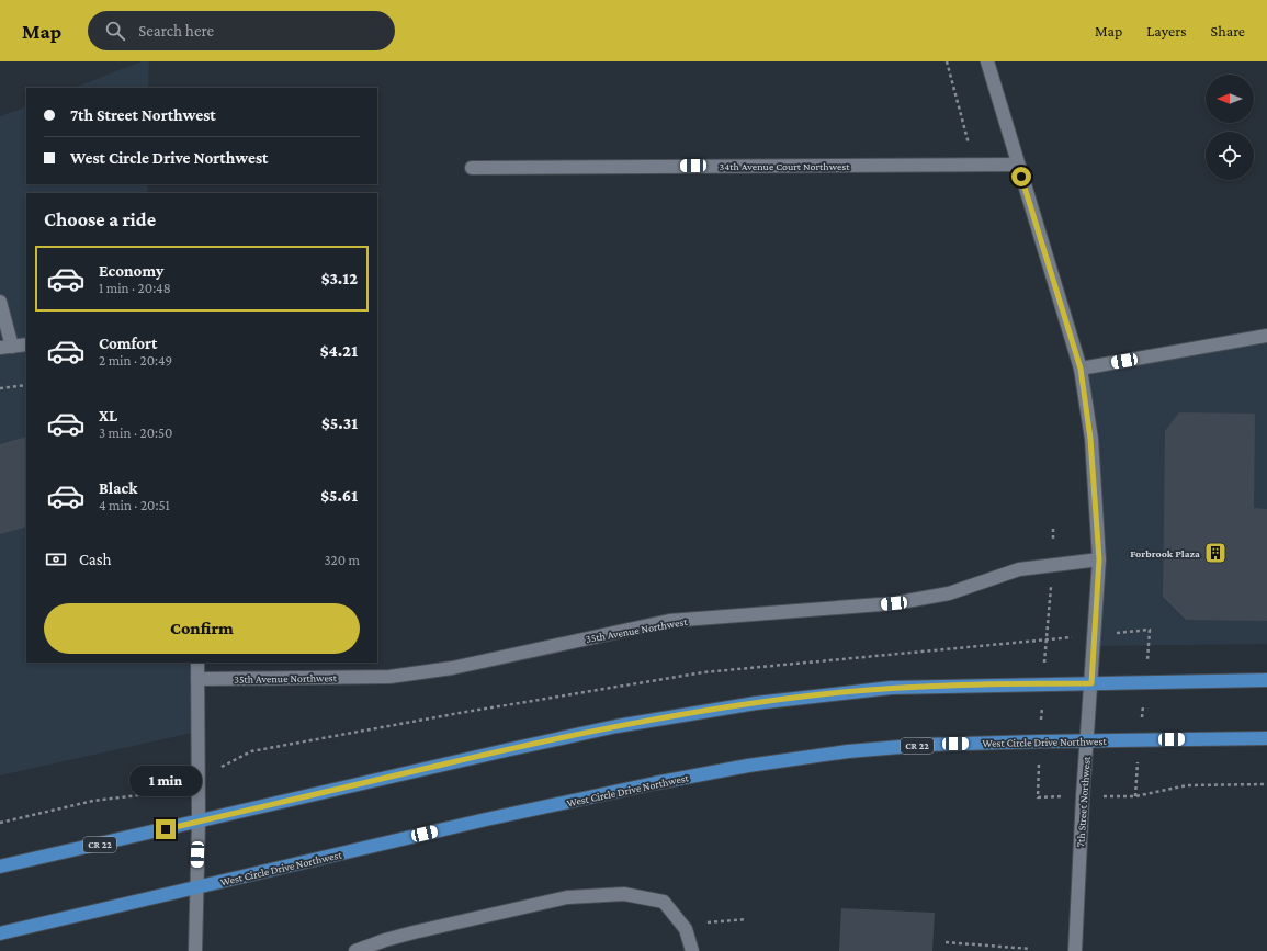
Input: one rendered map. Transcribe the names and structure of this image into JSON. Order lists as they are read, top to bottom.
{
  "streets": {
    "main road": ["West Circle Drive Northwest", "CR 22"],
    "street": ["34th Avenue Court Northwest", "35th Avenue Northwest", "7th Street Northwest"]
  },
  "crossings": [
    ["34th Avenue Court Northwest", "7th Street Northwest"],
    ["35th Avenue Northwest", "7th Street Northwest"],
    ["West Circle Drive Northwest", "7th Street Northwest"],
    ["CR 22", "7th Street Northwest"]
  ],
  "places": {
    "building": ["Forbrook Plaza"]
  },
  "north": "left",
  "page": {
    "header": "Map",
    "search": "Search here",
    "nav": ["Map", "Layers", "Share"],
    "banner": ["7th Street Northwest", "West Circle Drive Northwest"],
    "heading": "Choose a ride",
    "list": [
      {
        "name": "Economy",
        "note": "1 min · 20:48",
        "value": "$3.12"
      },
      {
        "name": "Comfort",
        "note": "2 min · 20:49",
        "value": "$4.21"
      },
      {
        "name": "XL",
        "note": "3 min · 20:50",
        "value": "$5.31"
      },
      {
        "name": "Black",
        "note": "4 min · 20:51",
        "value": "$5.61"
      }
    ],
    "pay": ["Cash", "320 m"],
    "buttons": "Confirm",
    "bubble": "1 min"
  }
}
